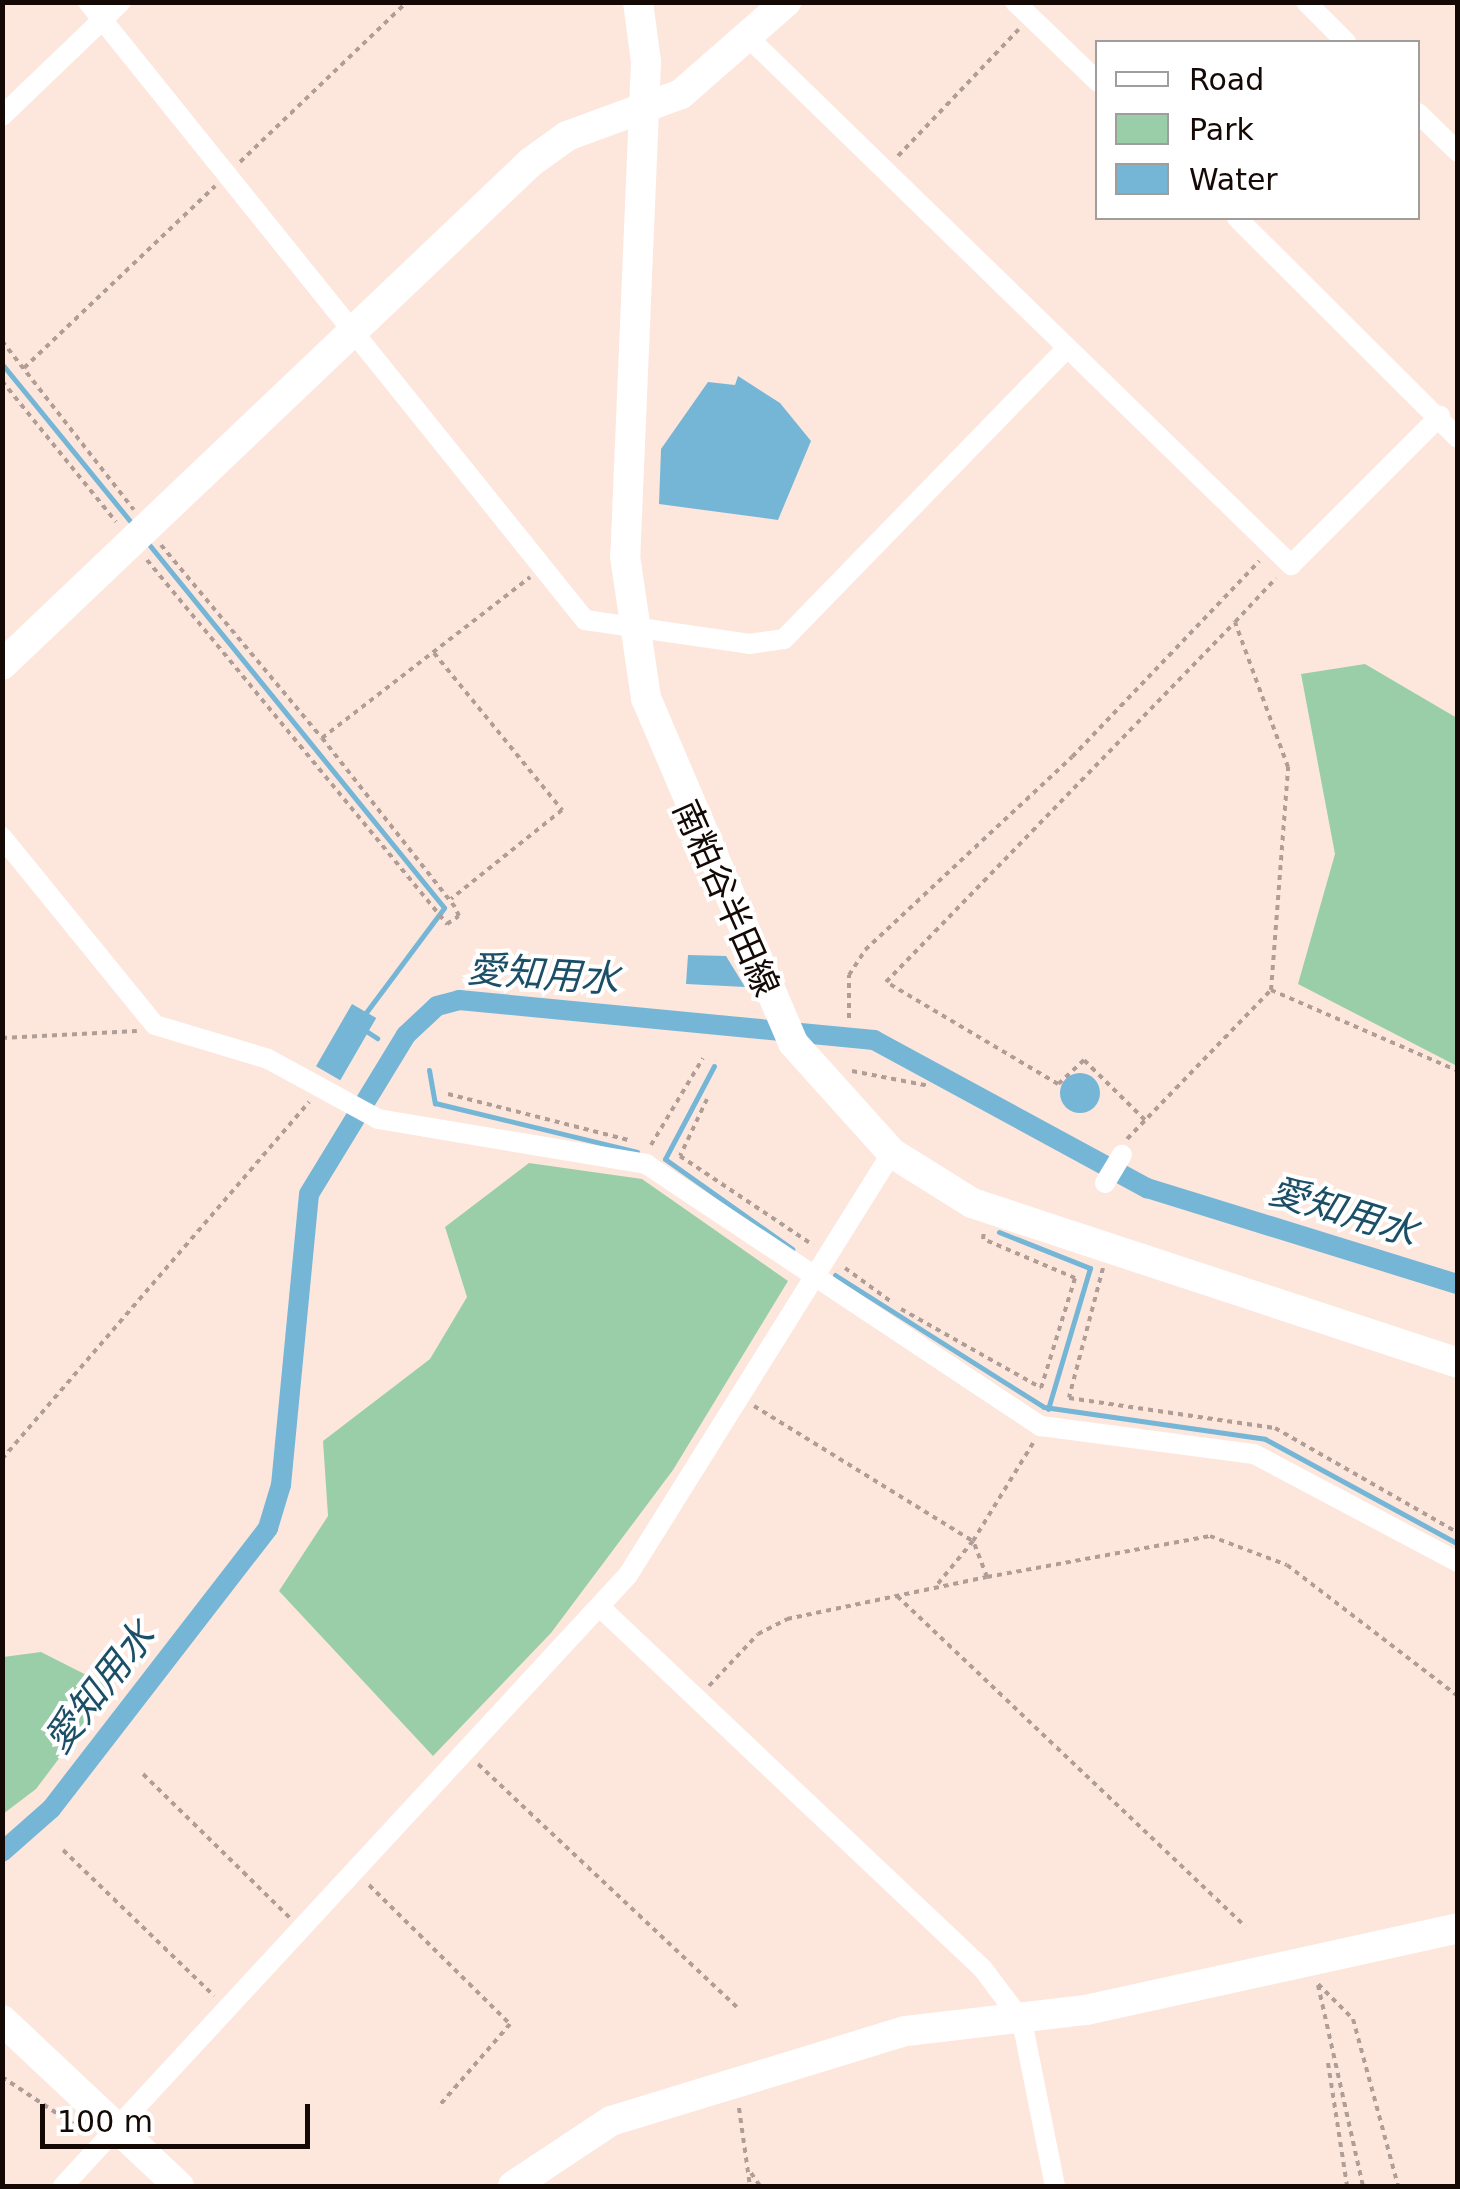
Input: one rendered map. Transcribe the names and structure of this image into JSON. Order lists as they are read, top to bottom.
{
  "streets": {
    "street": ["南粕谷半田線"]
  },
  "water": ["愛知用水"],
  "legend": ["Road", "Park", "Water"],
  "scale_bar": "100 m"
}
